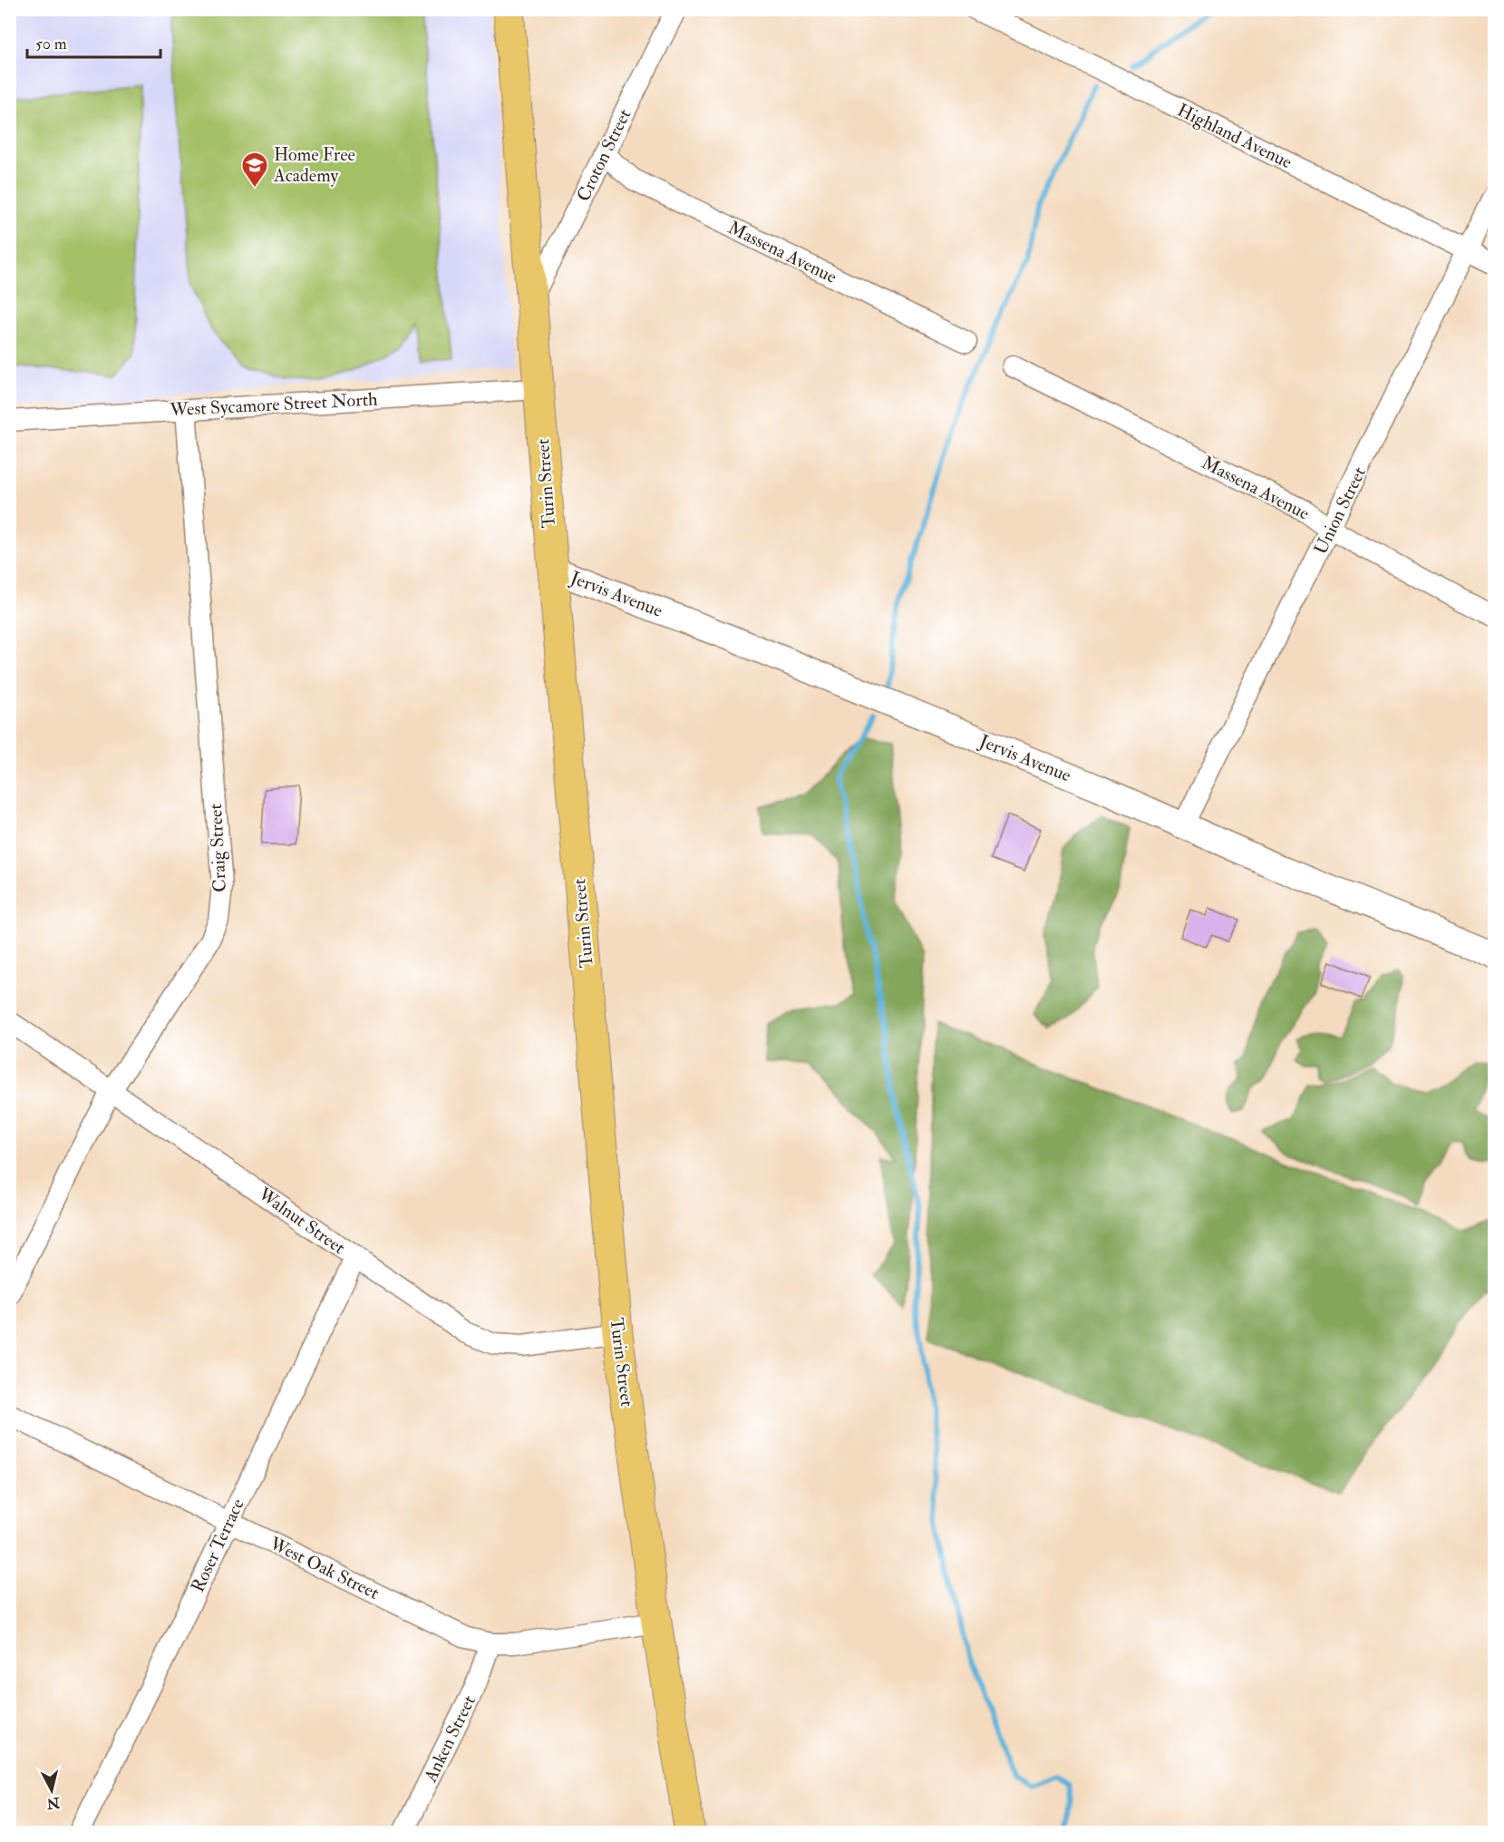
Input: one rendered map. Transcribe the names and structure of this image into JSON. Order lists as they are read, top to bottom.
{
  "streets": {
    "main road": ["Turin Street"],
    "street": [
      "Highland Avenue",
      "Croton Street",
      "Massena Avenue",
      "West Sycamore Street North",
      "Union Street",
      "Jervis Avenue",
      "Craig Street",
      "Walnut Street",
      "Roser Terrace",
      "West Oak Street",
      "Anken Street"
    ]
  },
  "crossings": [
    ["Highland Avenue", "Union Street"],
    ["Croton Street", "Massena Avenue"],
    ["Croton Street", "Turin Street"],
    ["Massena Avenue", "Union Street"],
    ["West Sycamore Street North", "Turin Street"],
    ["West Sycamore Street North", "Craig Street"],
    ["Turin Street", "Jervis Avenue"],
    ["Turin Street", "Walnut Street"],
    ["Turin Street", "West Oak Street"],
    ["Union Street", "Jervis Avenue"],
    ["Craig Street", "Walnut Street"],
    ["Walnut Street", "Roser Terrace"],
    ["Roser Terrace", "West Oak Street"],
    ["West Oak Street", "Anken Street"]
  ],
  "places": {
    "school or university": ["Home Free Academy"]
  },
  "scale_bar": "50 m",
  "north": "bottom"
}
